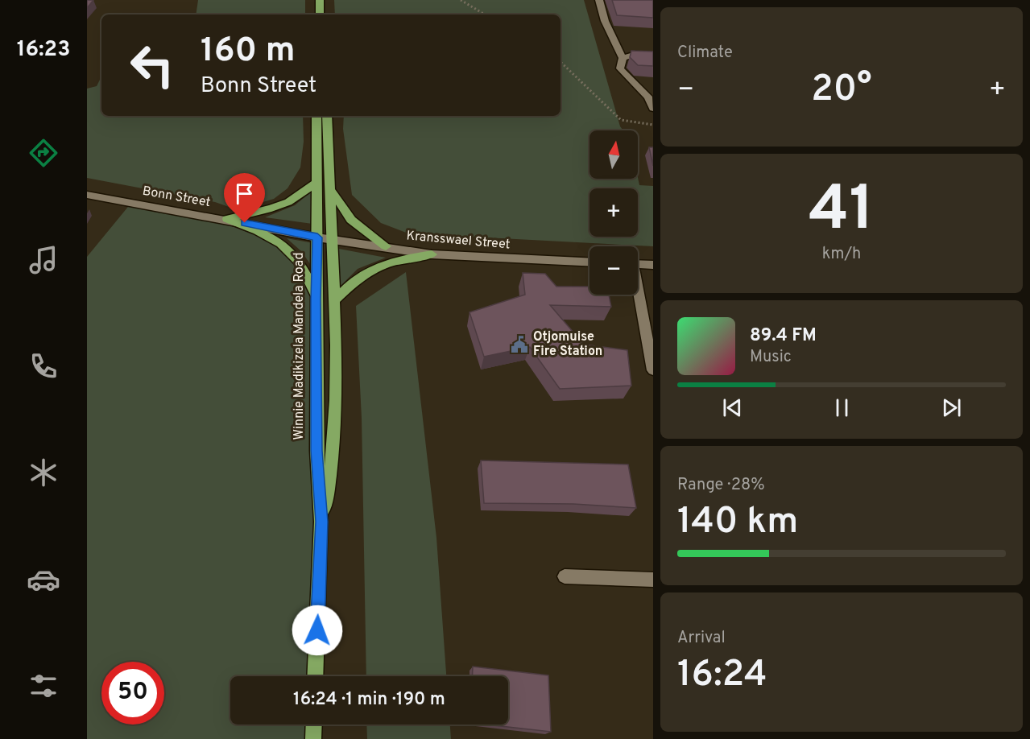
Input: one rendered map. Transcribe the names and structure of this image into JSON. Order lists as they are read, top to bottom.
{
  "streets": {
    "main road": ["Winnie Madikizela Mandela Road"],
    "street": ["Bonn Street", "Kransswael Street"]
  },
  "crossings": [
    ["Bonn Street", "Kransswael Street"],
    ["Bonn Street", "Winnie Madikizela Mandela Road"],
    ["Kransswael Street", "Winnie Madikizela Mandela Road"]
  ],
  "places": {
    "public building": ["Otjomuise Fire Station"]
  },
  "north": "top",
  "page": {
    "tabs": "16:23",
    "tile": [
      "Climate",
      ["41", "km/h"],
      ["Range · 28%", "140 km"],
      ["Arrival", "16:24"]
    ],
    "turn": ["160 m", "Bonn Street"],
    "heat": ["−", "20°", "+"],
    "map_buttons": ["+", "−"],
    "song": ["89.4 FM", "Music"],
    "limit": "50",
    "trip": "16:24 · 1 min · 190 m"
  }
}
